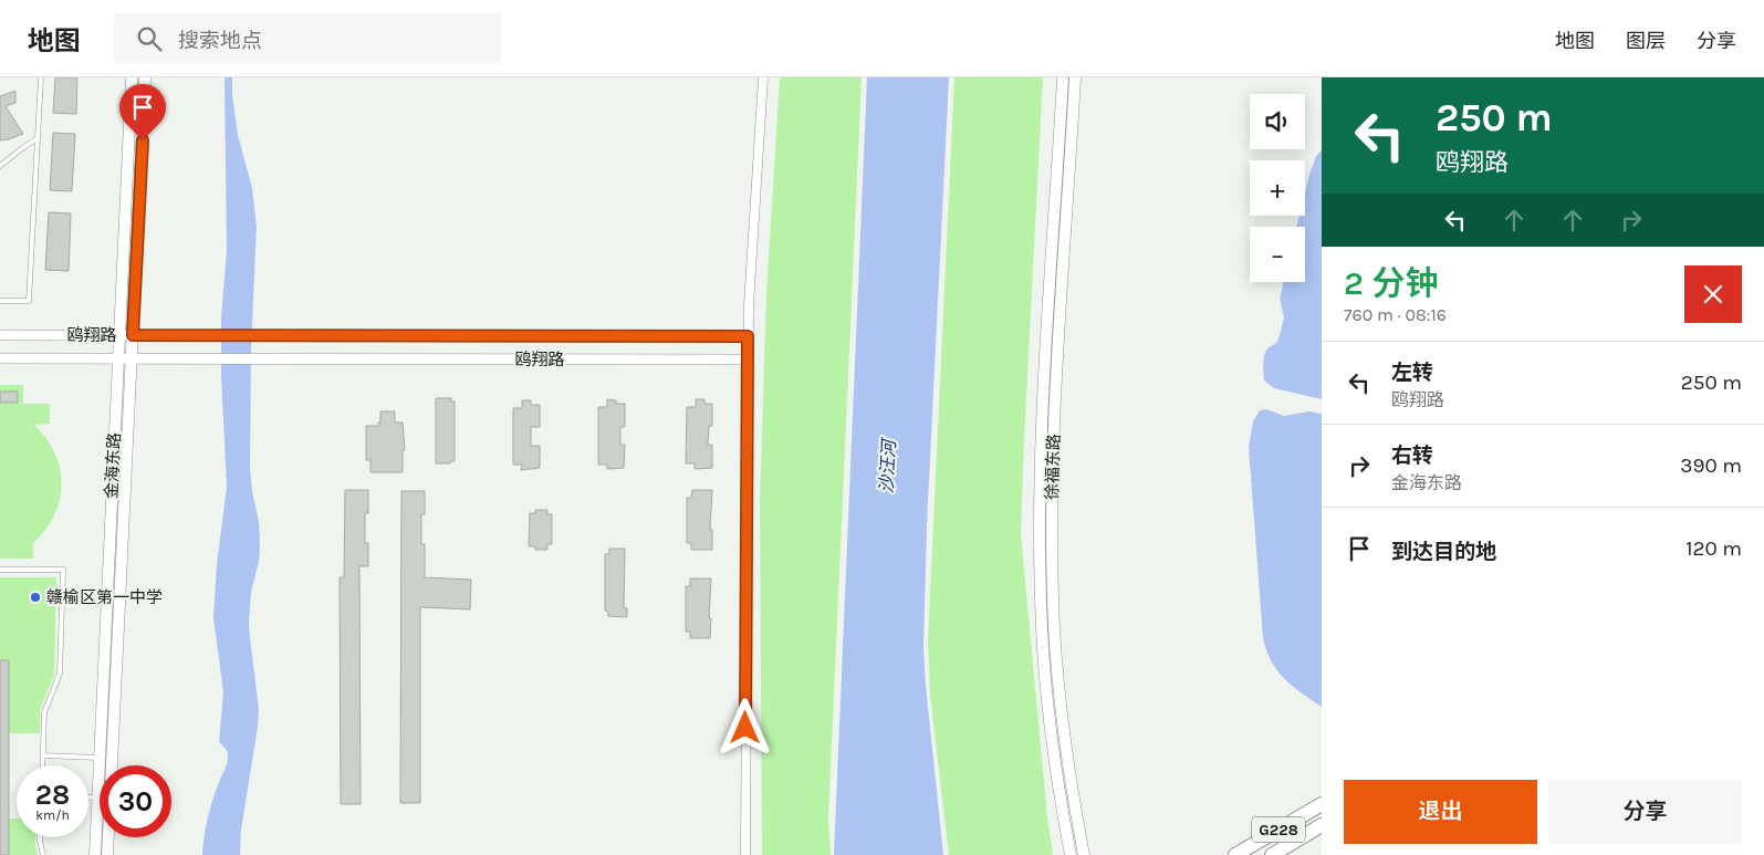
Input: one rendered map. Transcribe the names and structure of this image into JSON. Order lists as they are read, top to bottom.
{
  "streets": {
    "highway": ["G228"],
    "main road": ["金海东路", "徐福东路"],
    "street": ["鸥翔路"]
  },
  "crossings": [
    ["鸥翔路", "金海东路"]
  ],
  "water": ["沙汪河"],
  "places": ["赣榆区第一中学"],
  "page": {
    "header": "地图",
    "search": "搜索地点",
    "nav": ["地图", "图层", "分享"],
    "turn": ["250 m", "鸥翔路"],
    "map_buttons": ["+", "−"],
    "heading": ["2 分钟", "760 m · 08:16"],
    "list": [
      {
        "name": "左转",
        "note": "鸥翔路",
        "value": "250 m"
      },
      {
        "name": "右转",
        "note": "金海东路",
        "value": "390 m"
      },
      {
        "name": "到达目的地",
        "value": "120 m"
      }
    ],
    "speed": "28 km/h",
    "limit": "30",
    "buttons": ["退出", "分享"]
  }
}
